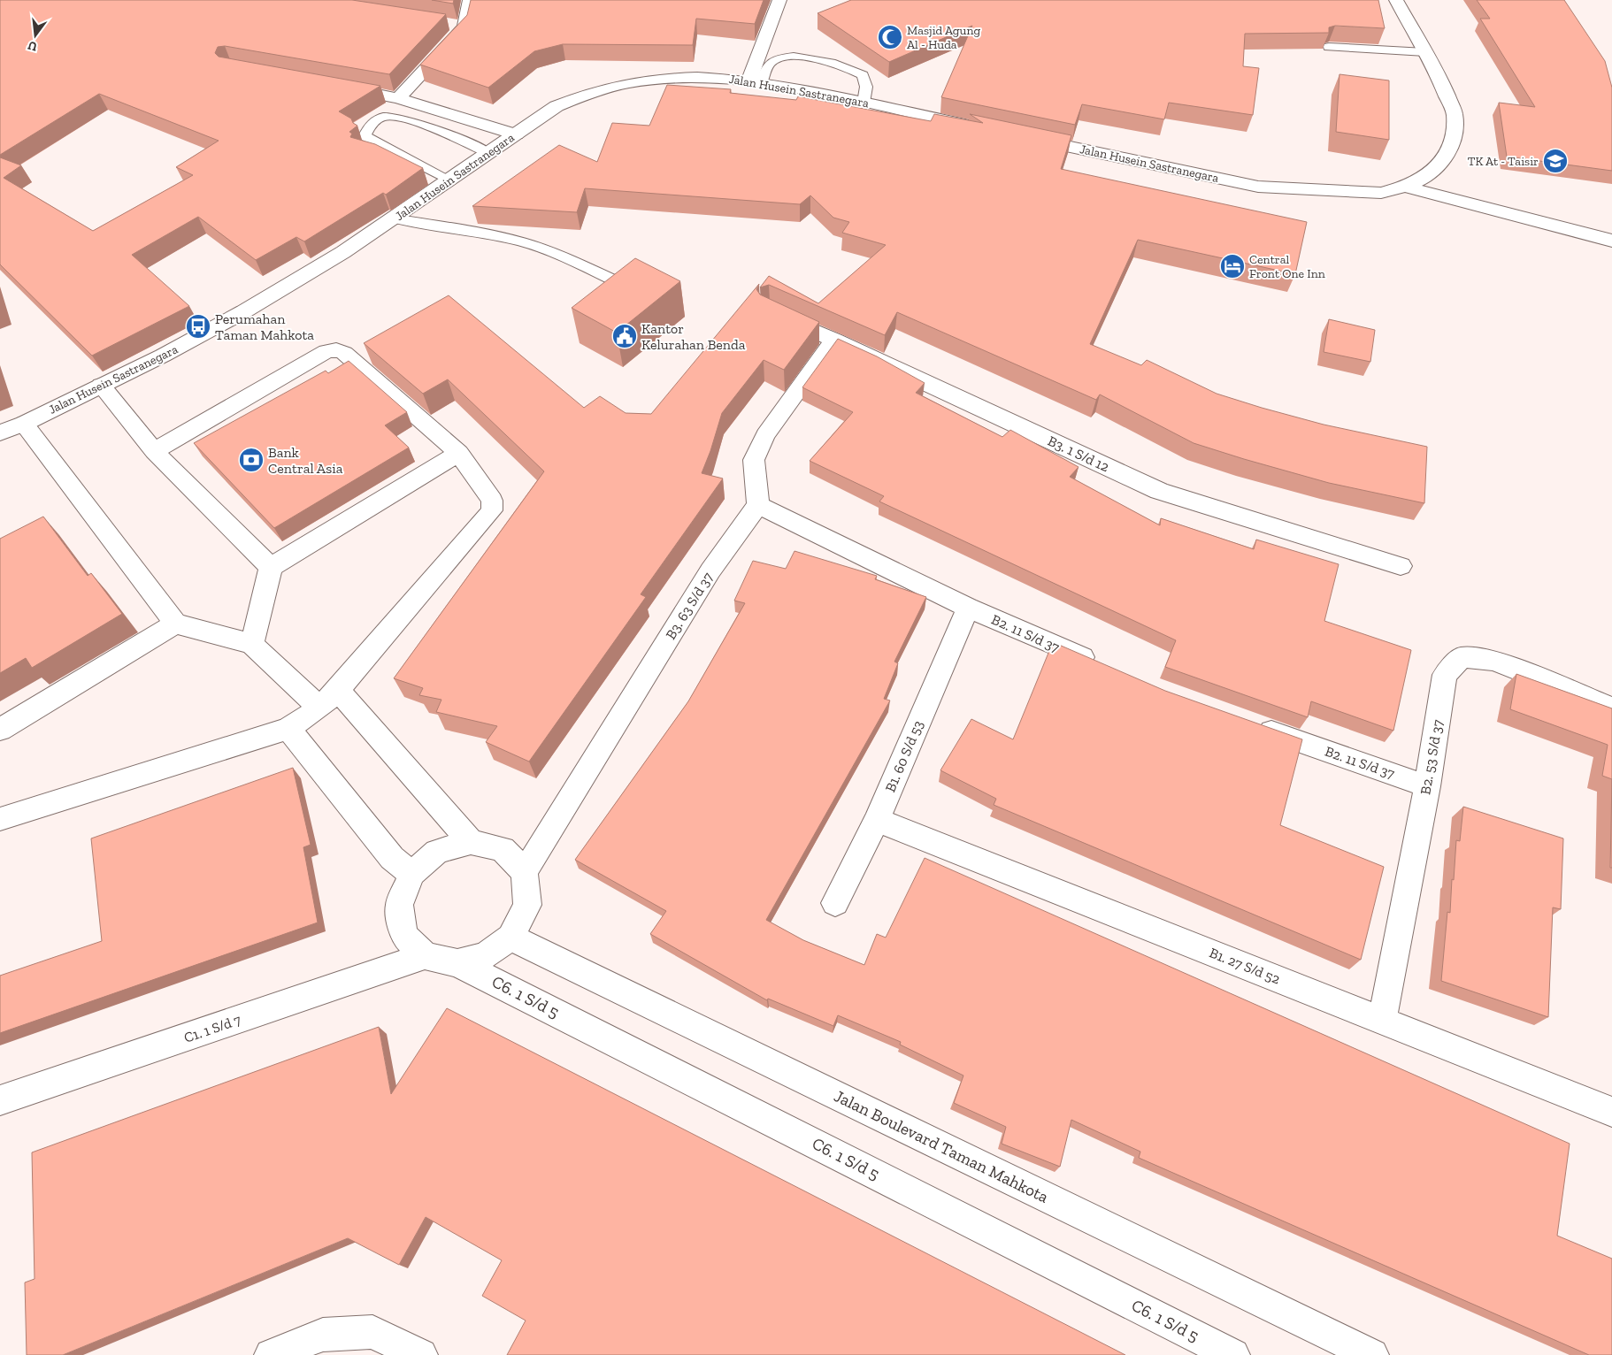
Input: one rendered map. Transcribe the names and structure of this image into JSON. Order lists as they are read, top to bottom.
{
  "streets": {
    "street": [
      "Jalan Husein Sastranegara",
      "B3. 1 S/d 12",
      "B3. 63 S/d 37",
      "B2. 11 S/d 37",
      "B1. 60 S/d 53",
      "B2. 53 S/d 37",
      "B1. 27 S/d 52",
      "C6. 1 S/d 5",
      "C1. 1 S/d 7",
      "Jalan Boulevard Taman Mahkota"
    ]
  },
  "crossings": [
    ["B3. 63 S/d 37", "B2. 11 S/d 37"],
    ["B3. 63 S/d 37", "C6. 1 S/d 5"],
    ["B3. 63 S/d 37", "C1. 1 S/d 7"],
    ["B3. 63 S/d 37", "Jalan Boulevard Taman Mahkota"],
    ["B2. 11 S/d 37", "B1. 60 S/d 53"],
    ["B2. 11 S/d 37", "B2. 53 S/d 37"],
    ["B1. 60 S/d 53", "B1. 27 S/d 52"],
    ["B2. 53 S/d 37", "B1. 27 S/d 52"],
    ["C6. 1 S/d 5", "C1. 1 S/d 7"],
    ["C6. 1 S/d 5", "Jalan Boulevard Taman Mahkota"],
    ["C1. 1 S/d 7", "Jalan Boulevard Taman Mahkota"]
  ],
  "places": {
    "mosque": ["Masjid Agung Al - Huda"],
    "school or university": ["TK At - Taisir"],
    "hotel": ["Central Front One Inn"],
    "bus stop": ["Perumahan Taman Mahkota"],
    "public building": ["Kantor Kelurahan Benda"],
    "bank": ["Bank Central Asia"]
  },
  "north": "bottom"
}
